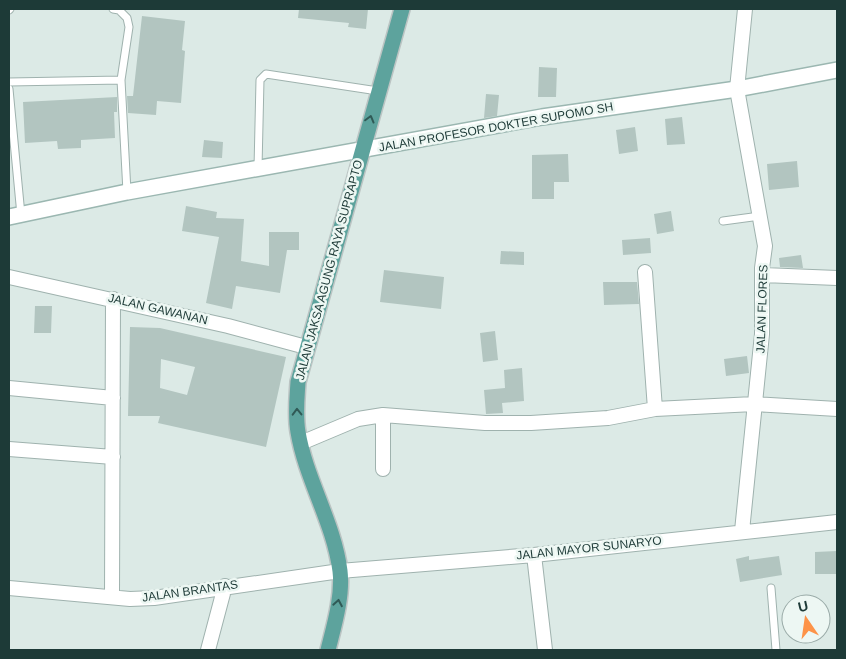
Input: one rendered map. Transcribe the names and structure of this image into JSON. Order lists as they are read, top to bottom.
{
  "streets": {
    "main road": ["JALAN JAKSA AGUNG RAYA SUPRAPTO"],
    "street": [
      "JALAN PROFESOR DOKTER SUPOMO SH",
      "JALAN GAWANAN",
      "JALAN FLORES",
      "JALAN MAYOR SUNARYO",
      "JALAN BRANTAS"
    ]
  },
  "crossings": [
    ["JALAN PROFESOR DOKTER SUPOMO SH", "JALAN JAKSA AGUNG RAYA SUPRAPTO"],
    ["JALAN PROFESOR DOKTER SUPOMO SH", "JALAN FLORES"],
    ["JALAN JAKSA AGUNG RAYA SUPRAPTO", "JALAN GAWANAN"],
    ["JALAN JAKSA AGUNG RAYA SUPRAPTO", "JALAN MAYOR SUNARYO"],
    ["JALAN JAKSA AGUNG RAYA SUPRAPTO", "JALAN BRANTAS"],
    ["JALAN FLORES", "JALAN MAYOR SUNARYO"],
    ["JALAN MAYOR SUNARYO", "JALAN BRANTAS"]
  ],
  "one_way": ["JALAN JAKSA AGUNG RAYA SUPRAPTO"],
  "north": "top"
}
